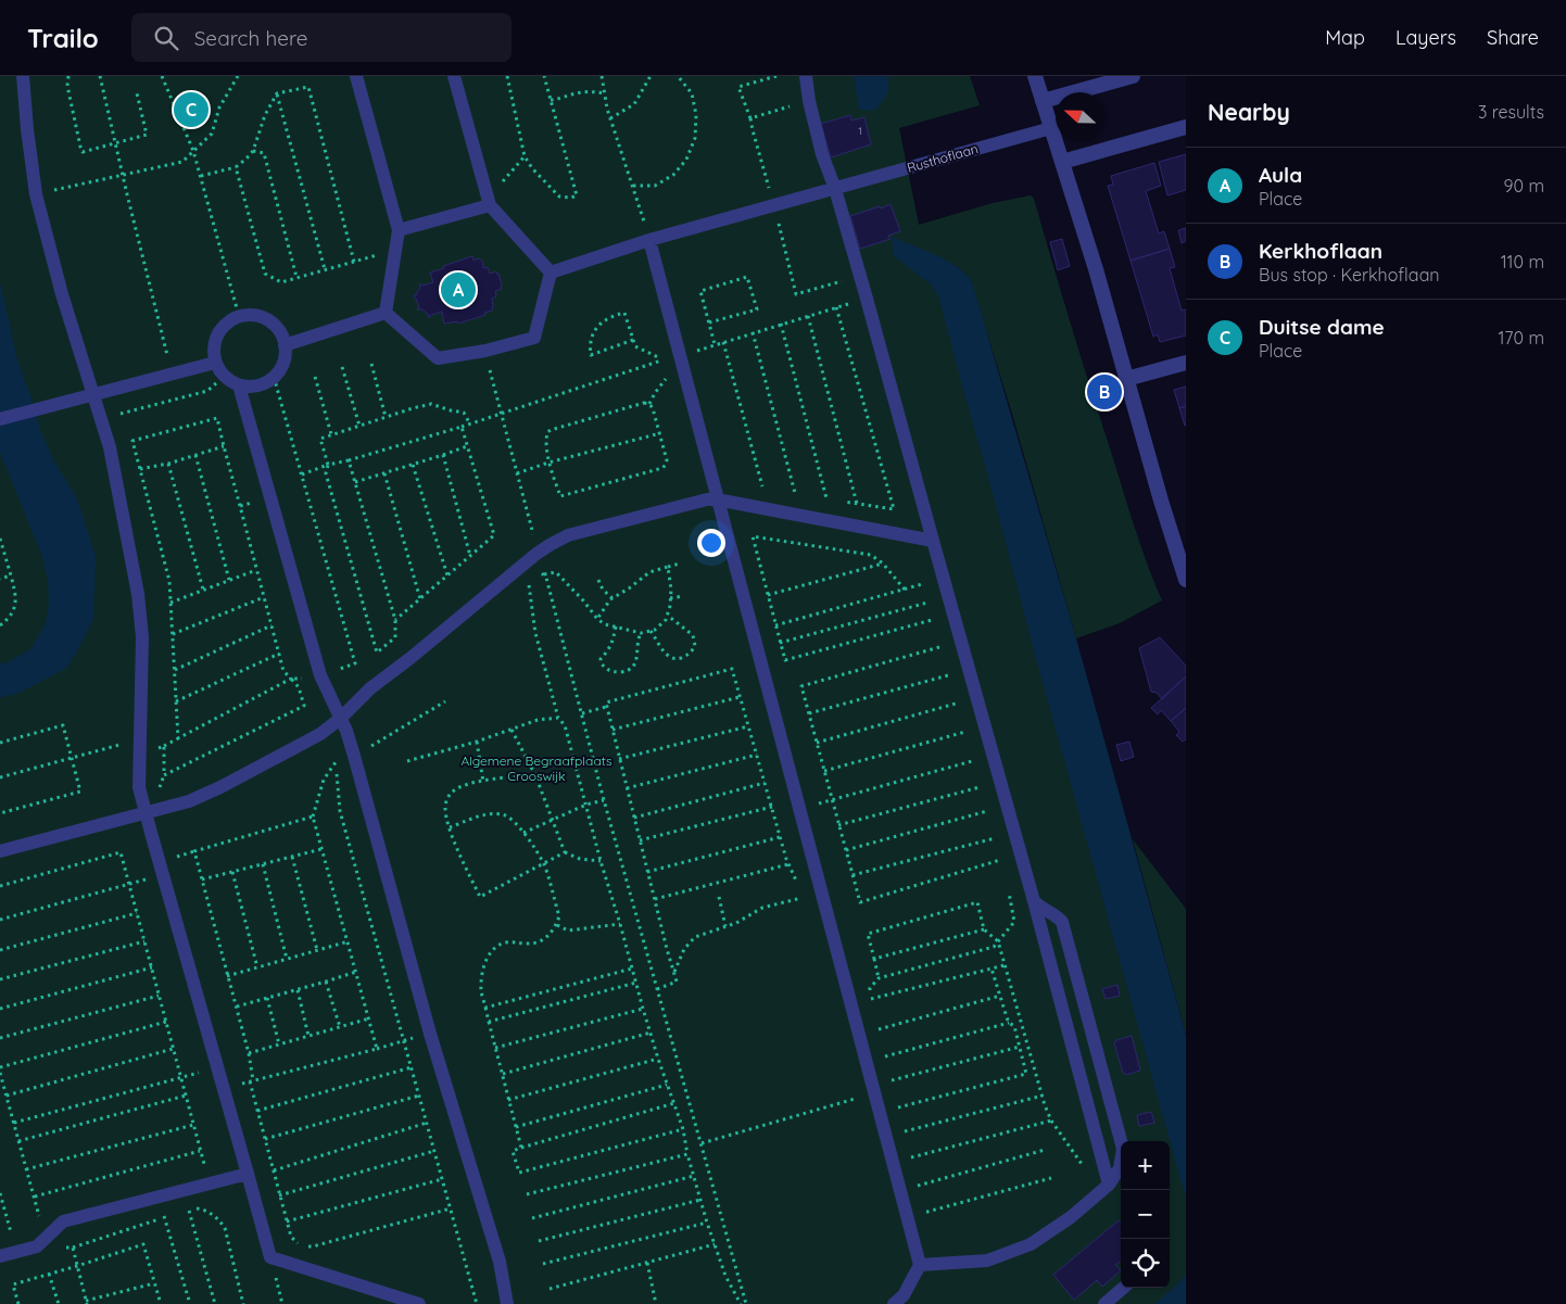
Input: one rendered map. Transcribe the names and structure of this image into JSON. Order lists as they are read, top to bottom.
{
  "streets": {
    "lane": ["Rusthoflaan"]
  },
  "parks": ["Algemene Begraafplaats Crooswijk"],
  "house_numbers": ["1"],
  "north": "left",
  "page": {
    "header": "Trailo",
    "search": "Search here",
    "nav": ["Map", "Layers", "Share"],
    "heading": ["Nearby", "3 results"],
    "pins": ["C", "A", "B"],
    "list": [
      {
        "mark": "A",
        "name": "Aula",
        "note": "Place",
        "value": "90 m"
      },
      {
        "mark": "B",
        "name": "Kerkhoflaan",
        "note": "Bus stop · Kerkhoflaan",
        "value": "110 m"
      },
      {
        "mark": "C",
        "name": "Duitse dame",
        "note": "Place",
        "value": "170 m"
      }
    ],
    "map_buttons": ["+", "−"]
  }
}
